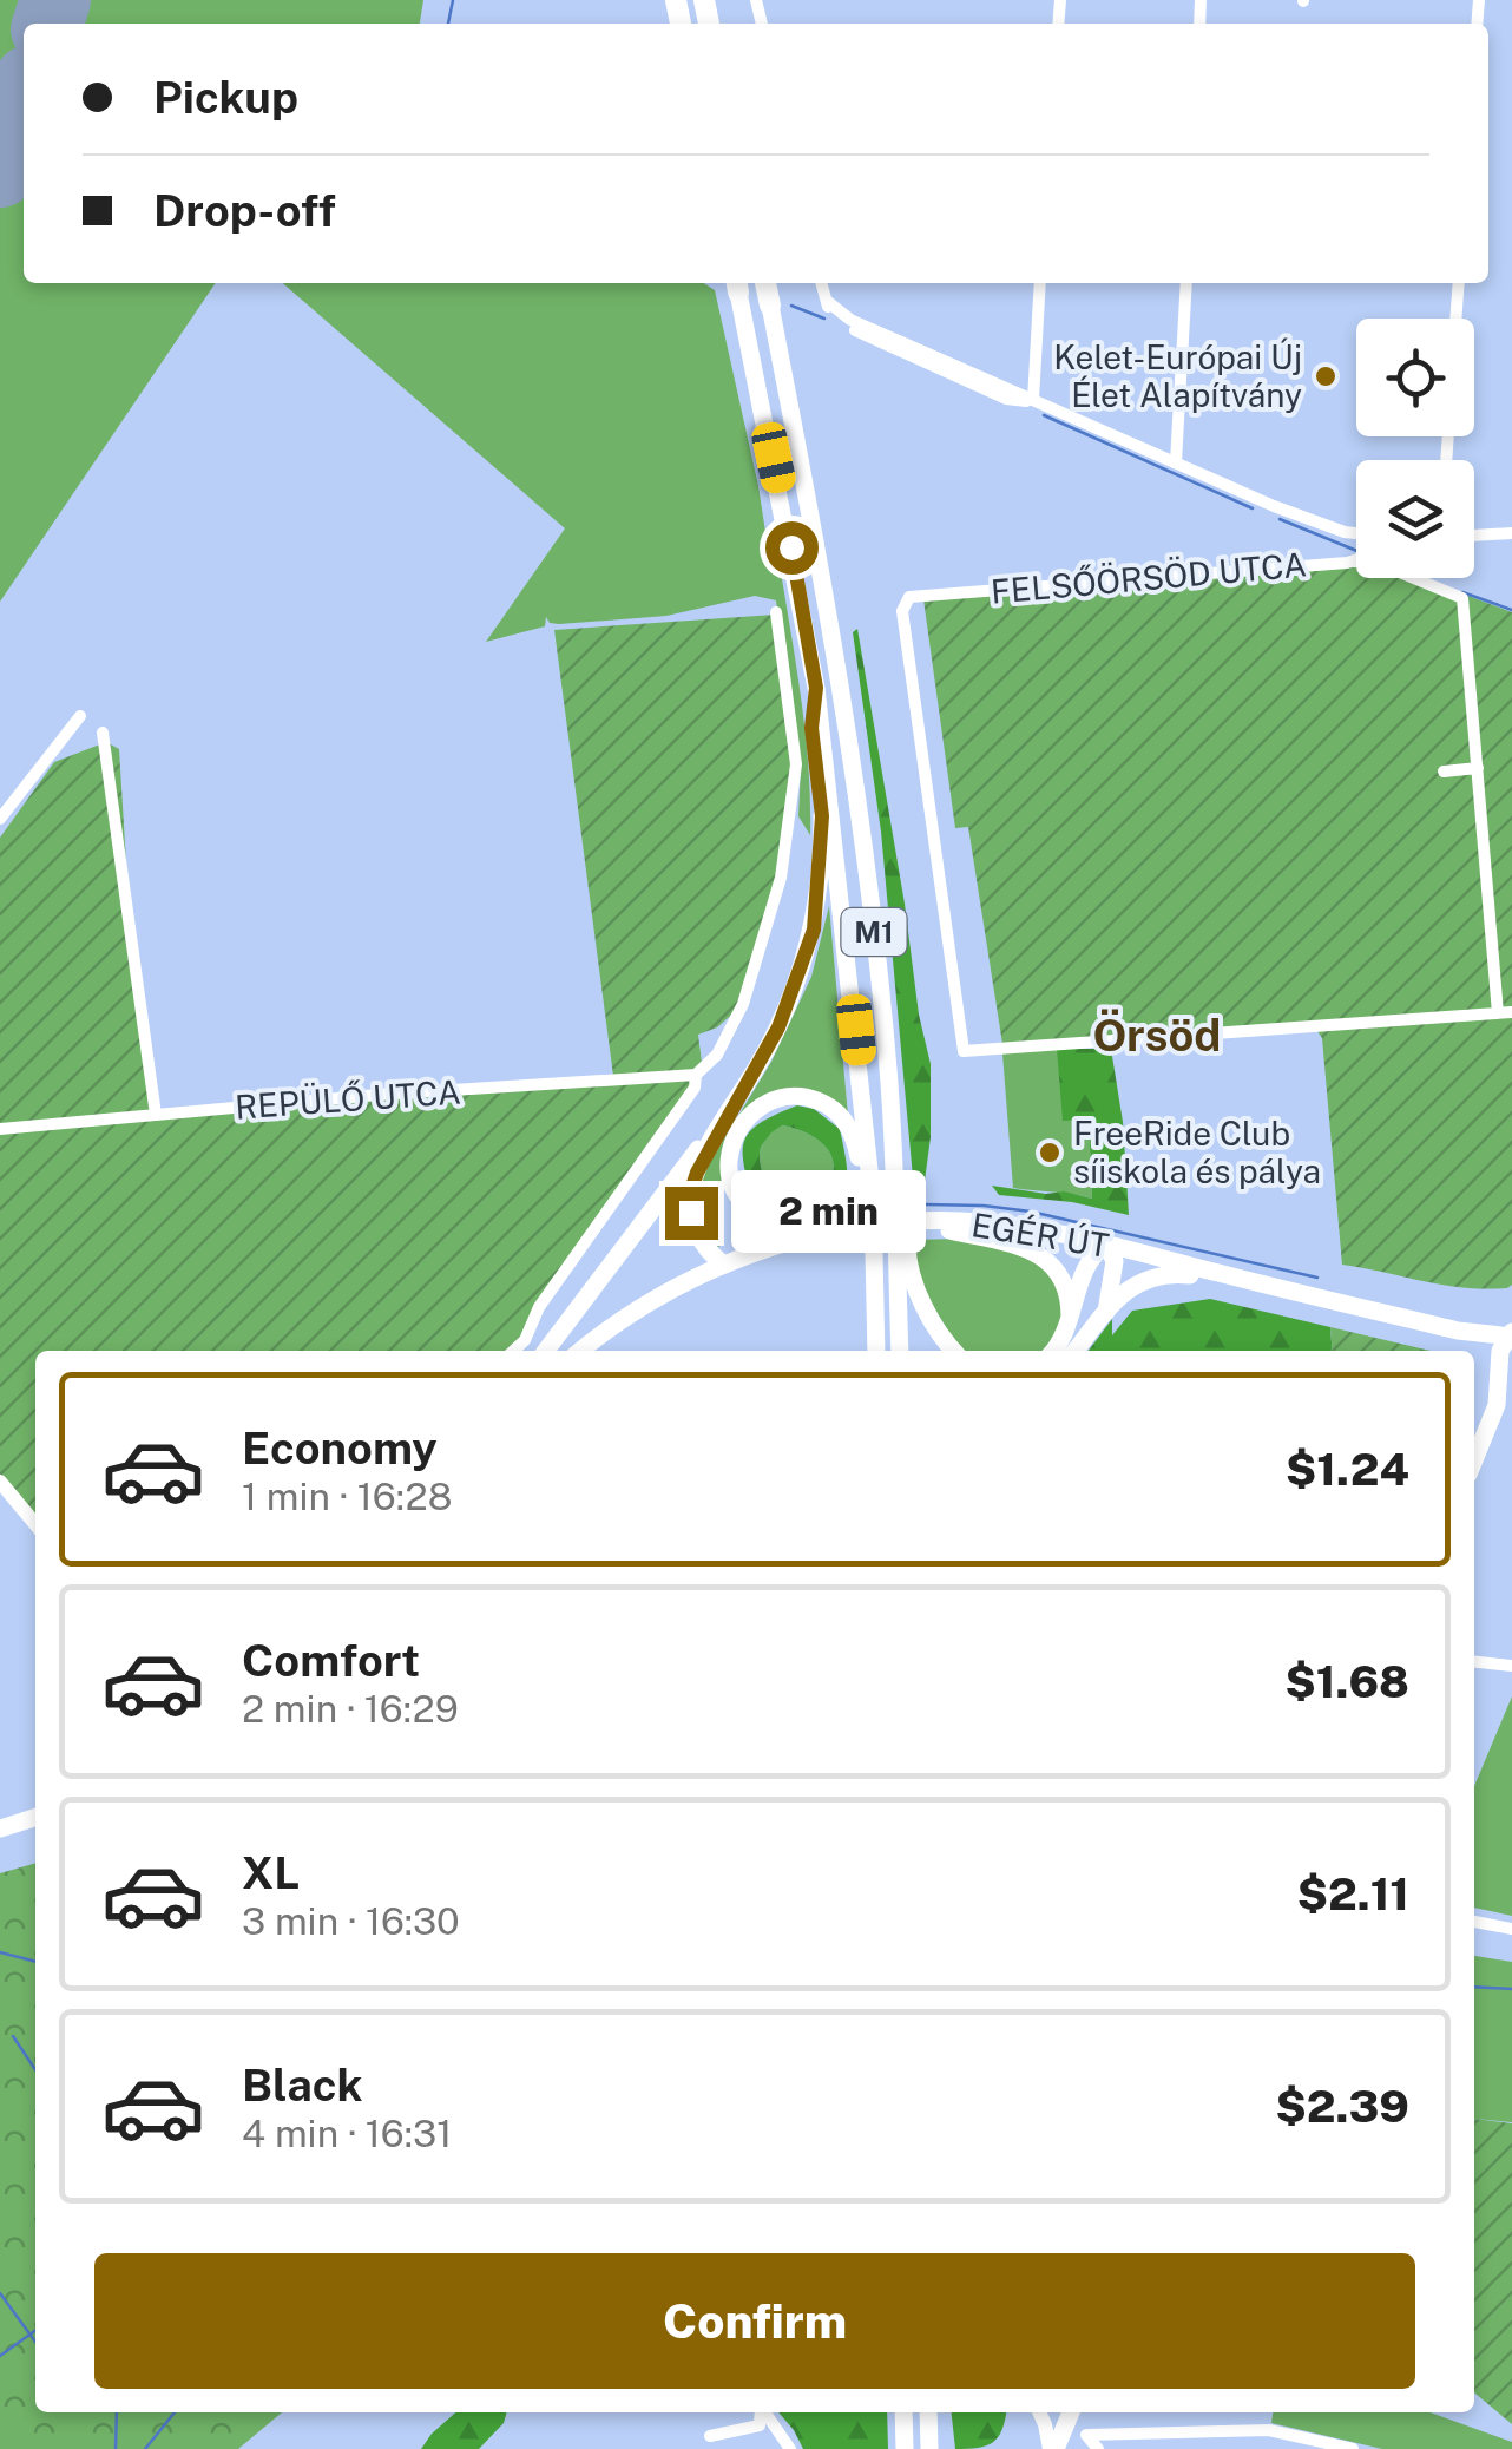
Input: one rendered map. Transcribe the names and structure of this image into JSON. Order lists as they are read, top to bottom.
{
  "streets": {
    "highway": ["M1"],
    "main road": ["EGÉR ÚT"],
    "street": ["FELSŐÖRSÖD UTCA", "REPÜLŐ UTCA"]
  },
  "districts": ["Örsöd"],
  "places": ["Kelet-Európai Új Élet Alapítvány", "FreeRide Club síiskola és pálya"],
  "page": {
    "banner": ["Pickup", "Drop-off"],
    "bubble": "2 min",
    "list": [
      {
        "name": "Economy",
        "note": "1 min · 16:28",
        "value": "$1.24"
      },
      {
        "name": "Comfort",
        "note": "2 min · 16:29",
        "value": "$1.68"
      },
      {
        "name": "XL",
        "note": "3 min · 16:30",
        "value": "$2.11"
      },
      {
        "name": "Black",
        "note": "4 min · 16:31",
        "value": "$2.39"
      }
    ],
    "buttons": "Confirm"
  }
}
